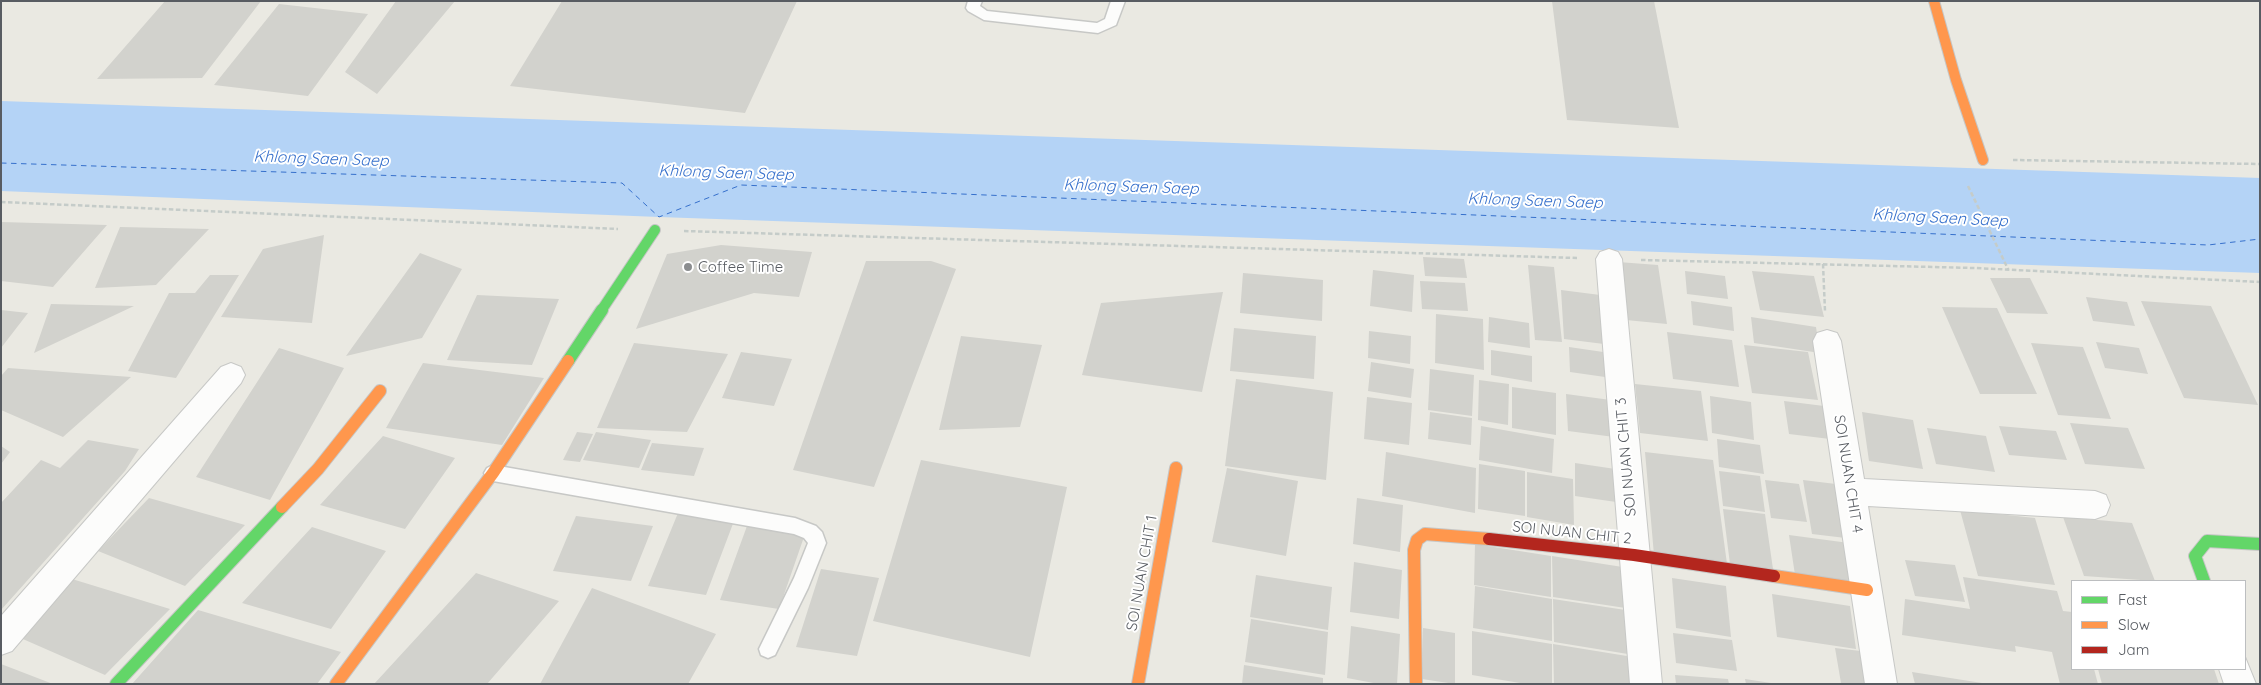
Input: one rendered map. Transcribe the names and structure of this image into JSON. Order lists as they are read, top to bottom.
{
  "streets": {
    "street": [
      "SOI NUAN CHIT 3",
      "SOI NUAN CHIT 4",
      "SOI NUAN CHIT 2",
      "SOI NUAN CHIT 1"
    ]
  },
  "crossings": [
    ["SOI NUAN CHIT 3", "SOI NUAN CHIT 2"],
    ["SOI NUAN CHIT 4", "SOI NUAN CHIT 2"]
  ],
  "water": ["Khlong Saen Saep"],
  "places": ["Coffee Time"],
  "legend": ["Fast", "Slow", "Jam"]
}
